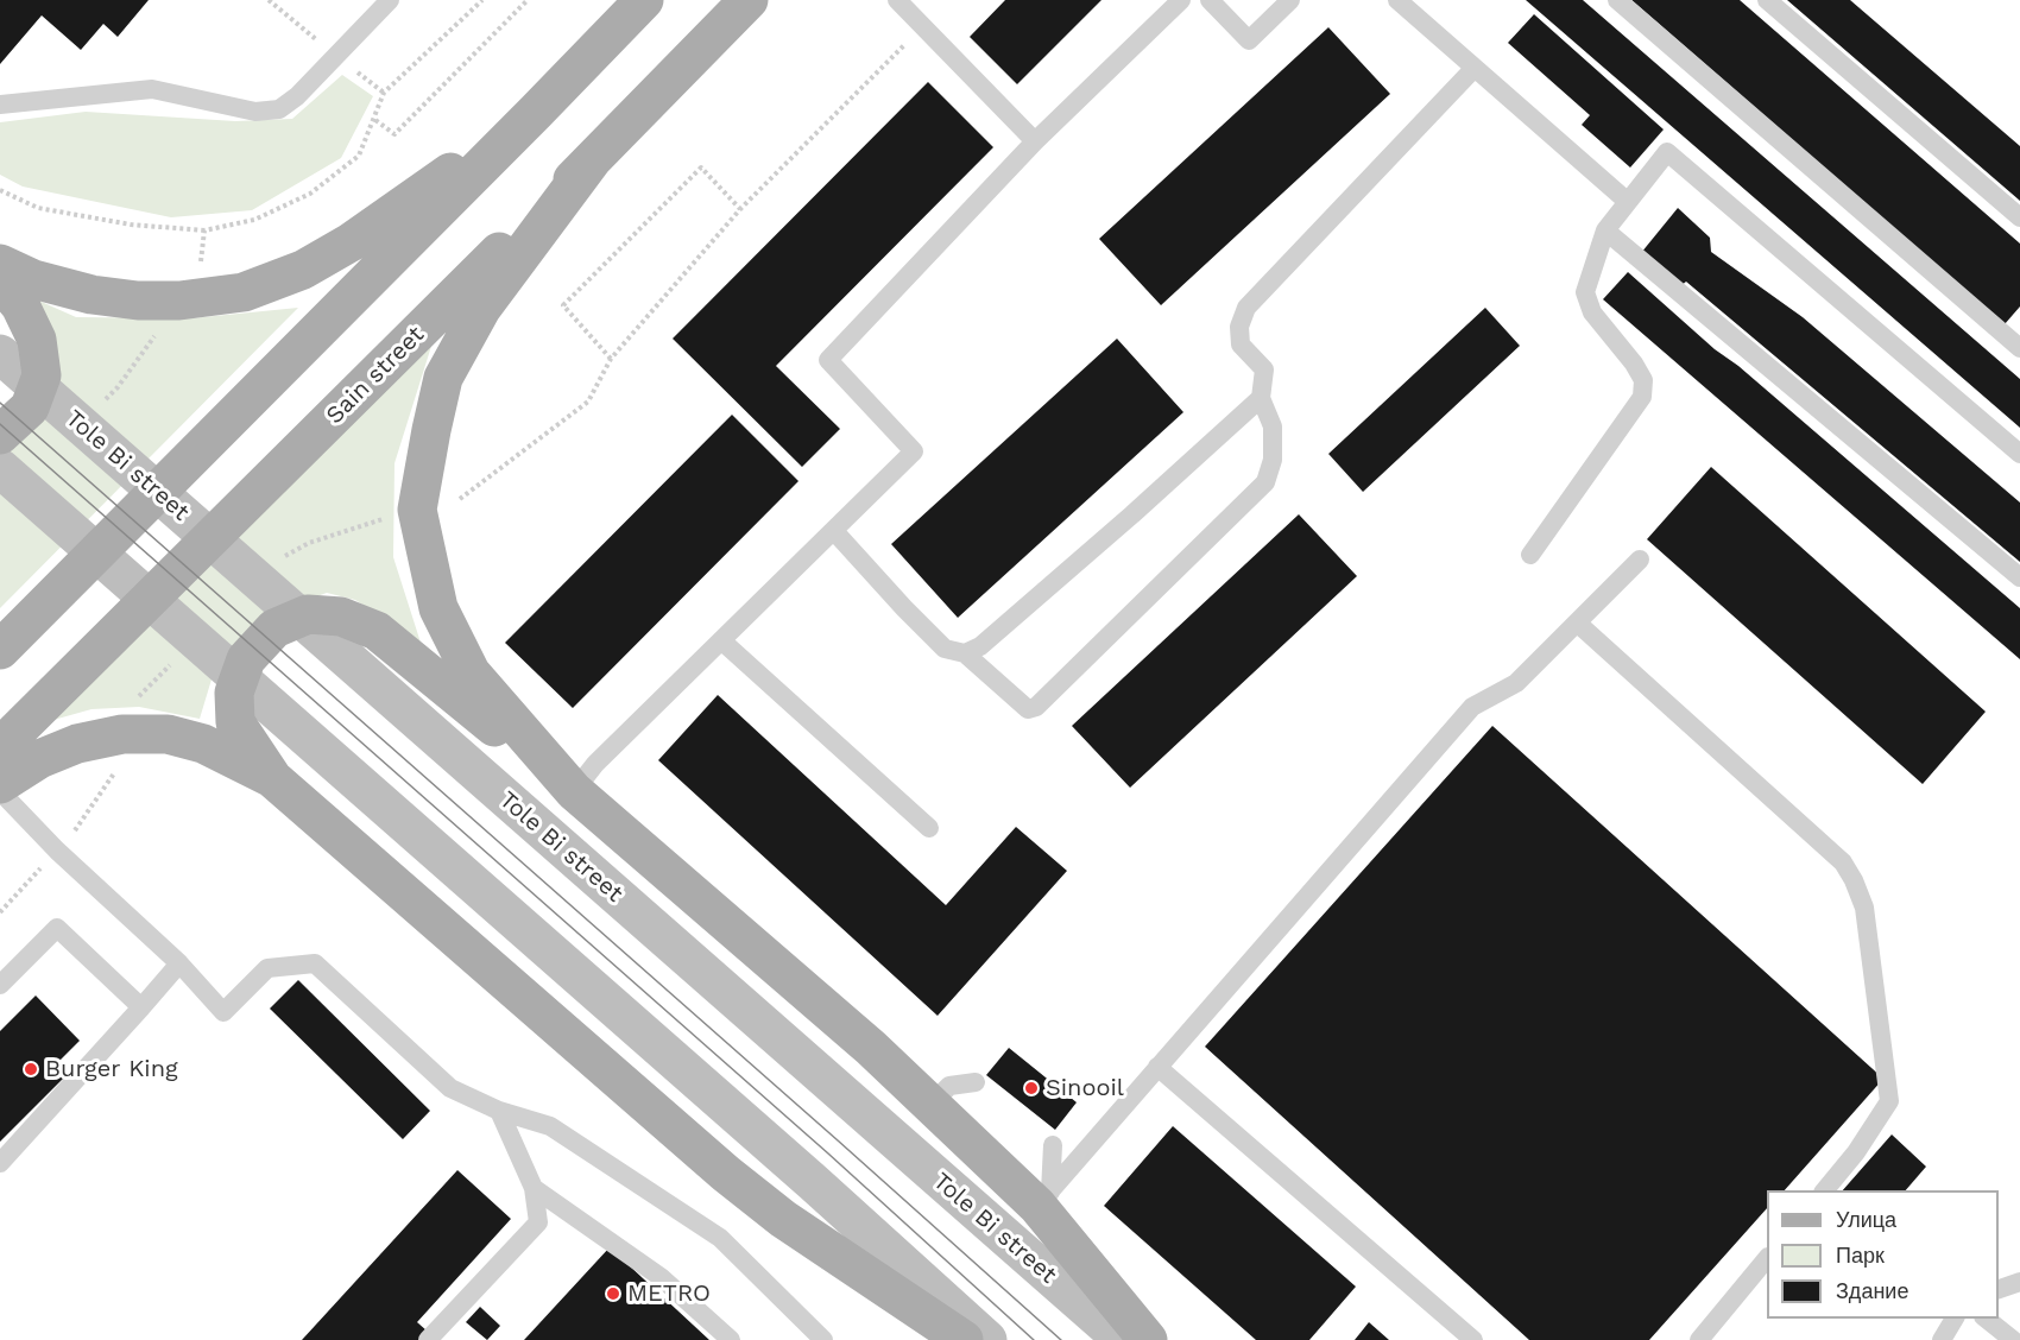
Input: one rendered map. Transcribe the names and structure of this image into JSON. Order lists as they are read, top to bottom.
{
  "streets": {
    "main road": ["Sain street", "Tole Bi street"]
  },
  "places": ["Burger King", "Sinooil", "METRO"],
  "legend": ["Улица", "Парк", "Здание"]
}
